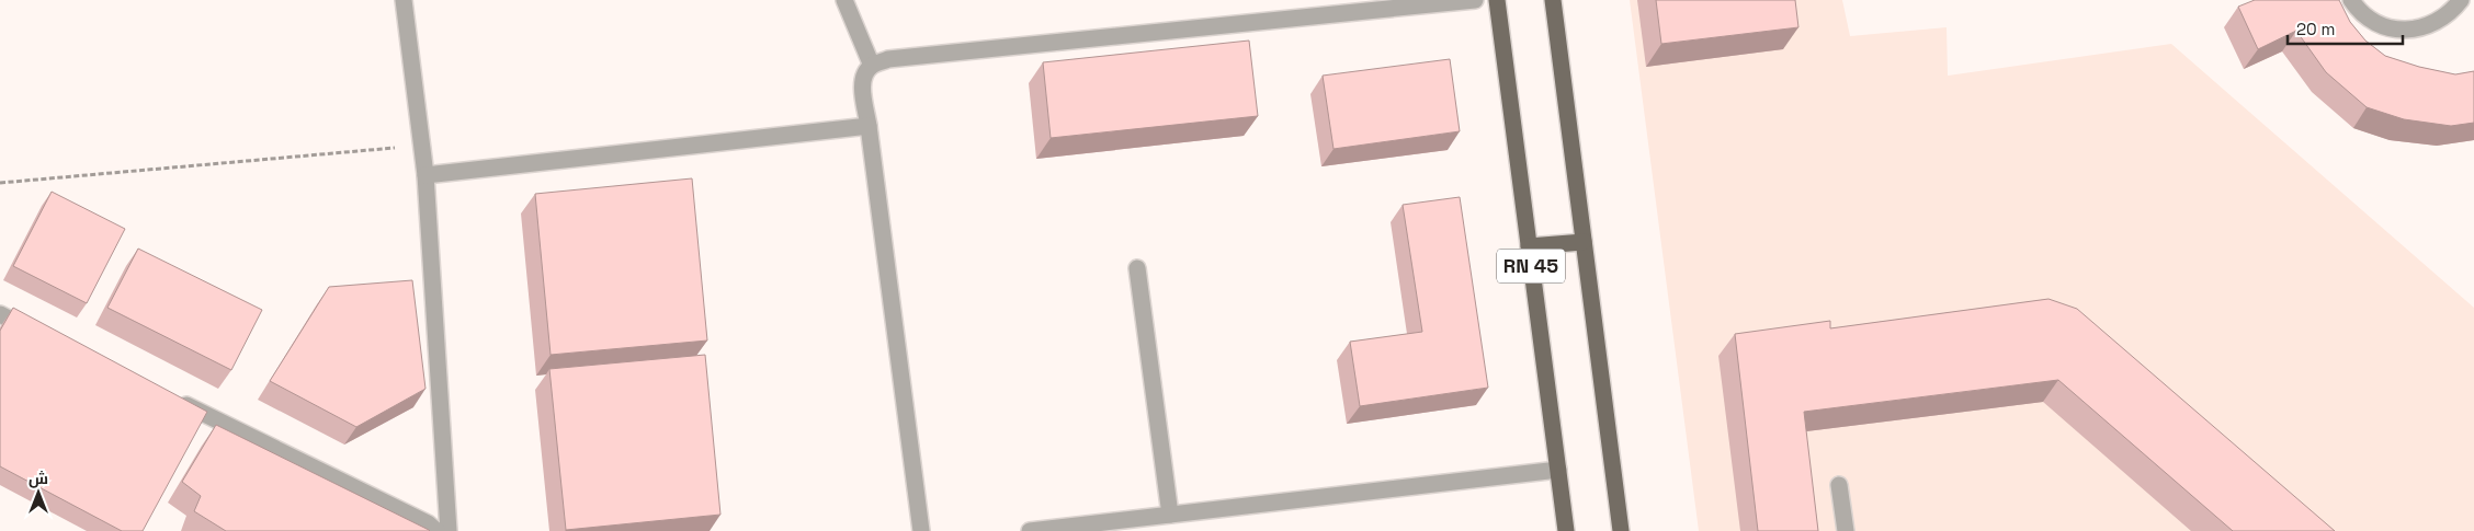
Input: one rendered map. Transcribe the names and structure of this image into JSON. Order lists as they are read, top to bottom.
{
  "streets": {
    "main road": ["RN 45"]
  },
  "scale_bar": "20 m",
  "north": "top"
}
